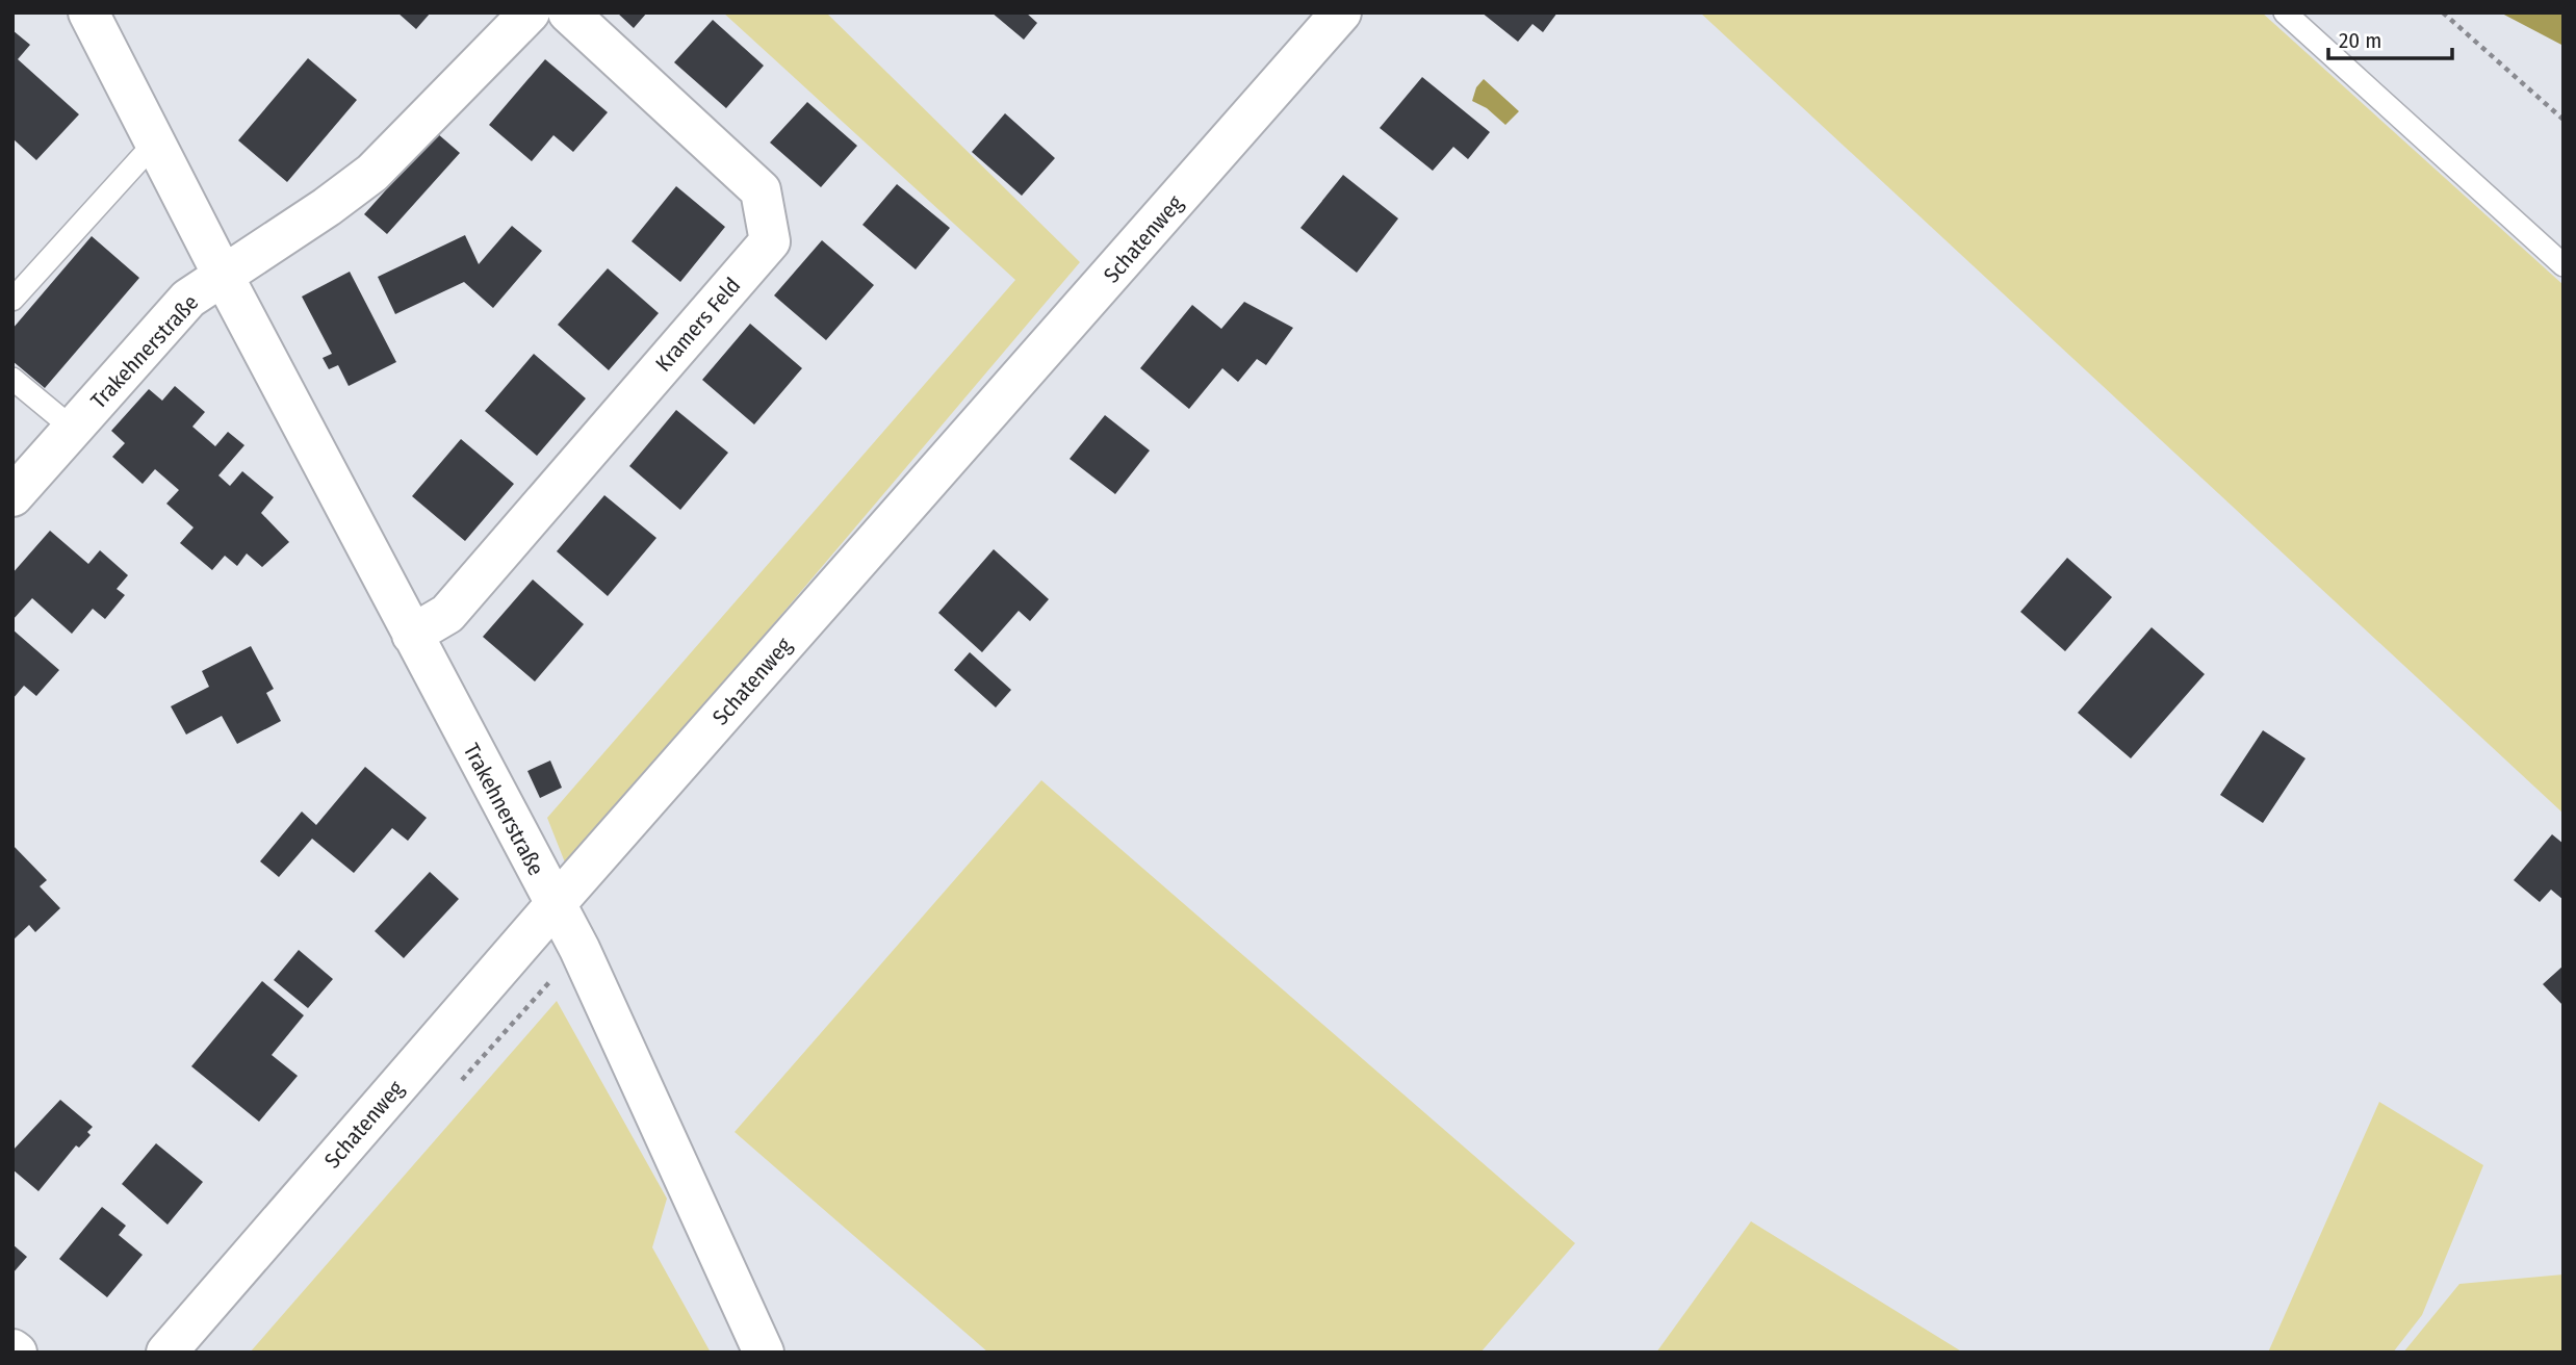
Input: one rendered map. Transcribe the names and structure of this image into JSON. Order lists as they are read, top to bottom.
{
  "streets": {
    "street": ["Schatenweg", "Kramers Feld", "Trakehnerstraße"]
  },
  "crossings": [
    ["Schatenweg", "Trakehnerstraße"],
    ["Kramers Feld", "Trakehnerstraße"]
  ],
  "scale_bar": "20 m"
}
